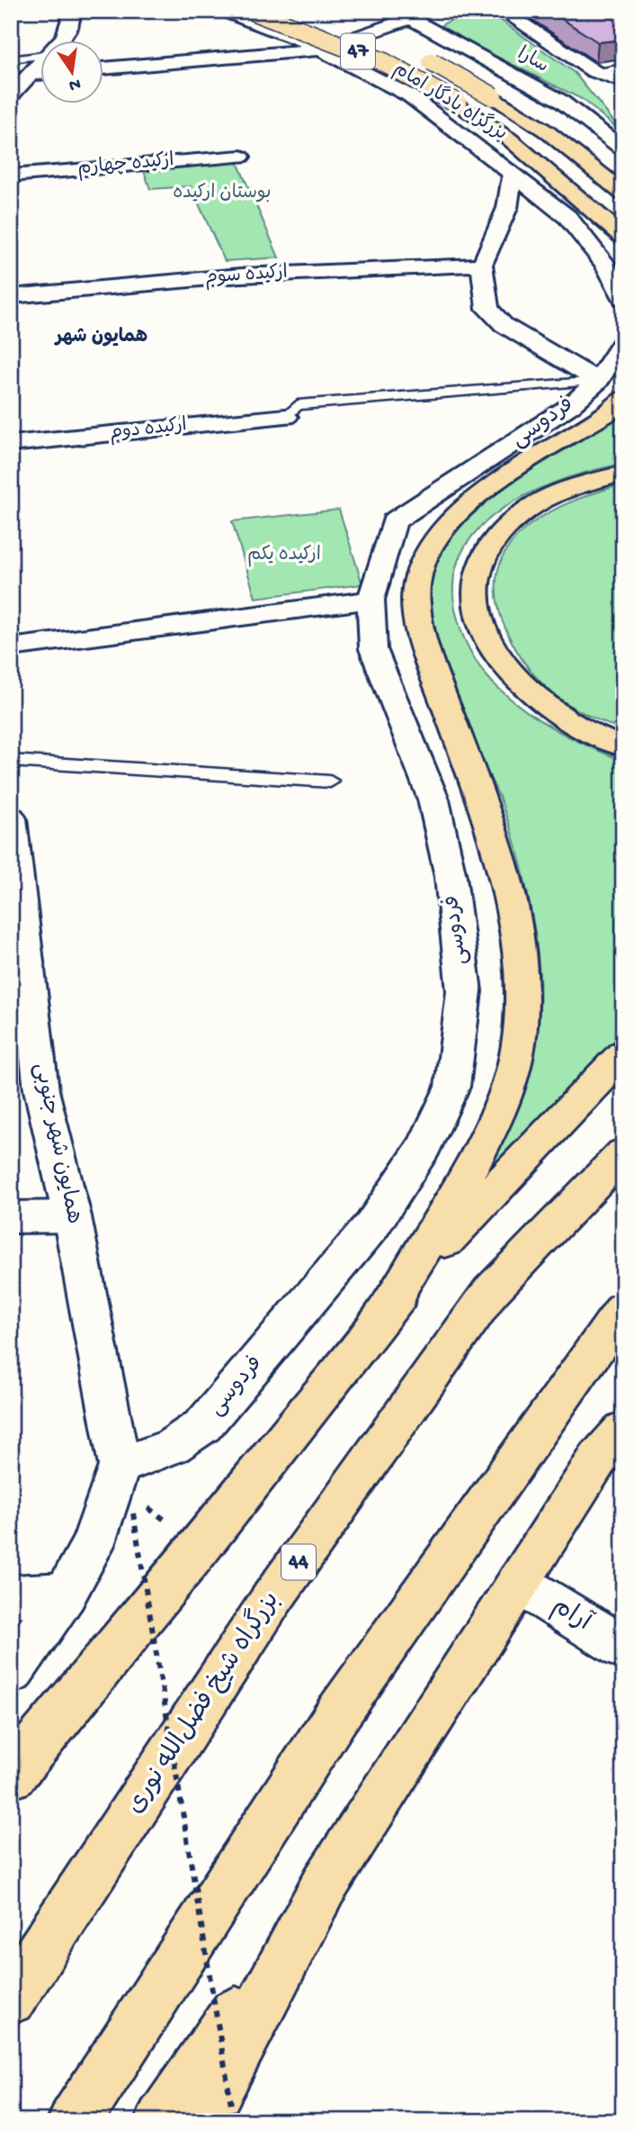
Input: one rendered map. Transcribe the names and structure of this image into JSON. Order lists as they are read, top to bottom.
{
  "streets": {
    "highway": [
      "47",
      "بزرگراه یادگار امام",
      "44",
      "بزرگراه شیخ فضل‌الله نوری"
    ],
    "street": [
      "سارا",
      "ارکیده چهارم",
      "ارکیده سوم",
      "فردوسی",
      "ارکیده دوم",
      "همایون‌ شهر جنوبی",
      "آرام"
    ]
  },
  "crossings": [
    ["ارکیده سوم", "فردوسی"],
    ["فردوسی", "همایون‌ شهر جنوبی"]
  ],
  "districts": ["همایون شهر"],
  "parks": ["بوستان ارکیده", "ارکیده یکم"],
  "north": "bottom"
}
